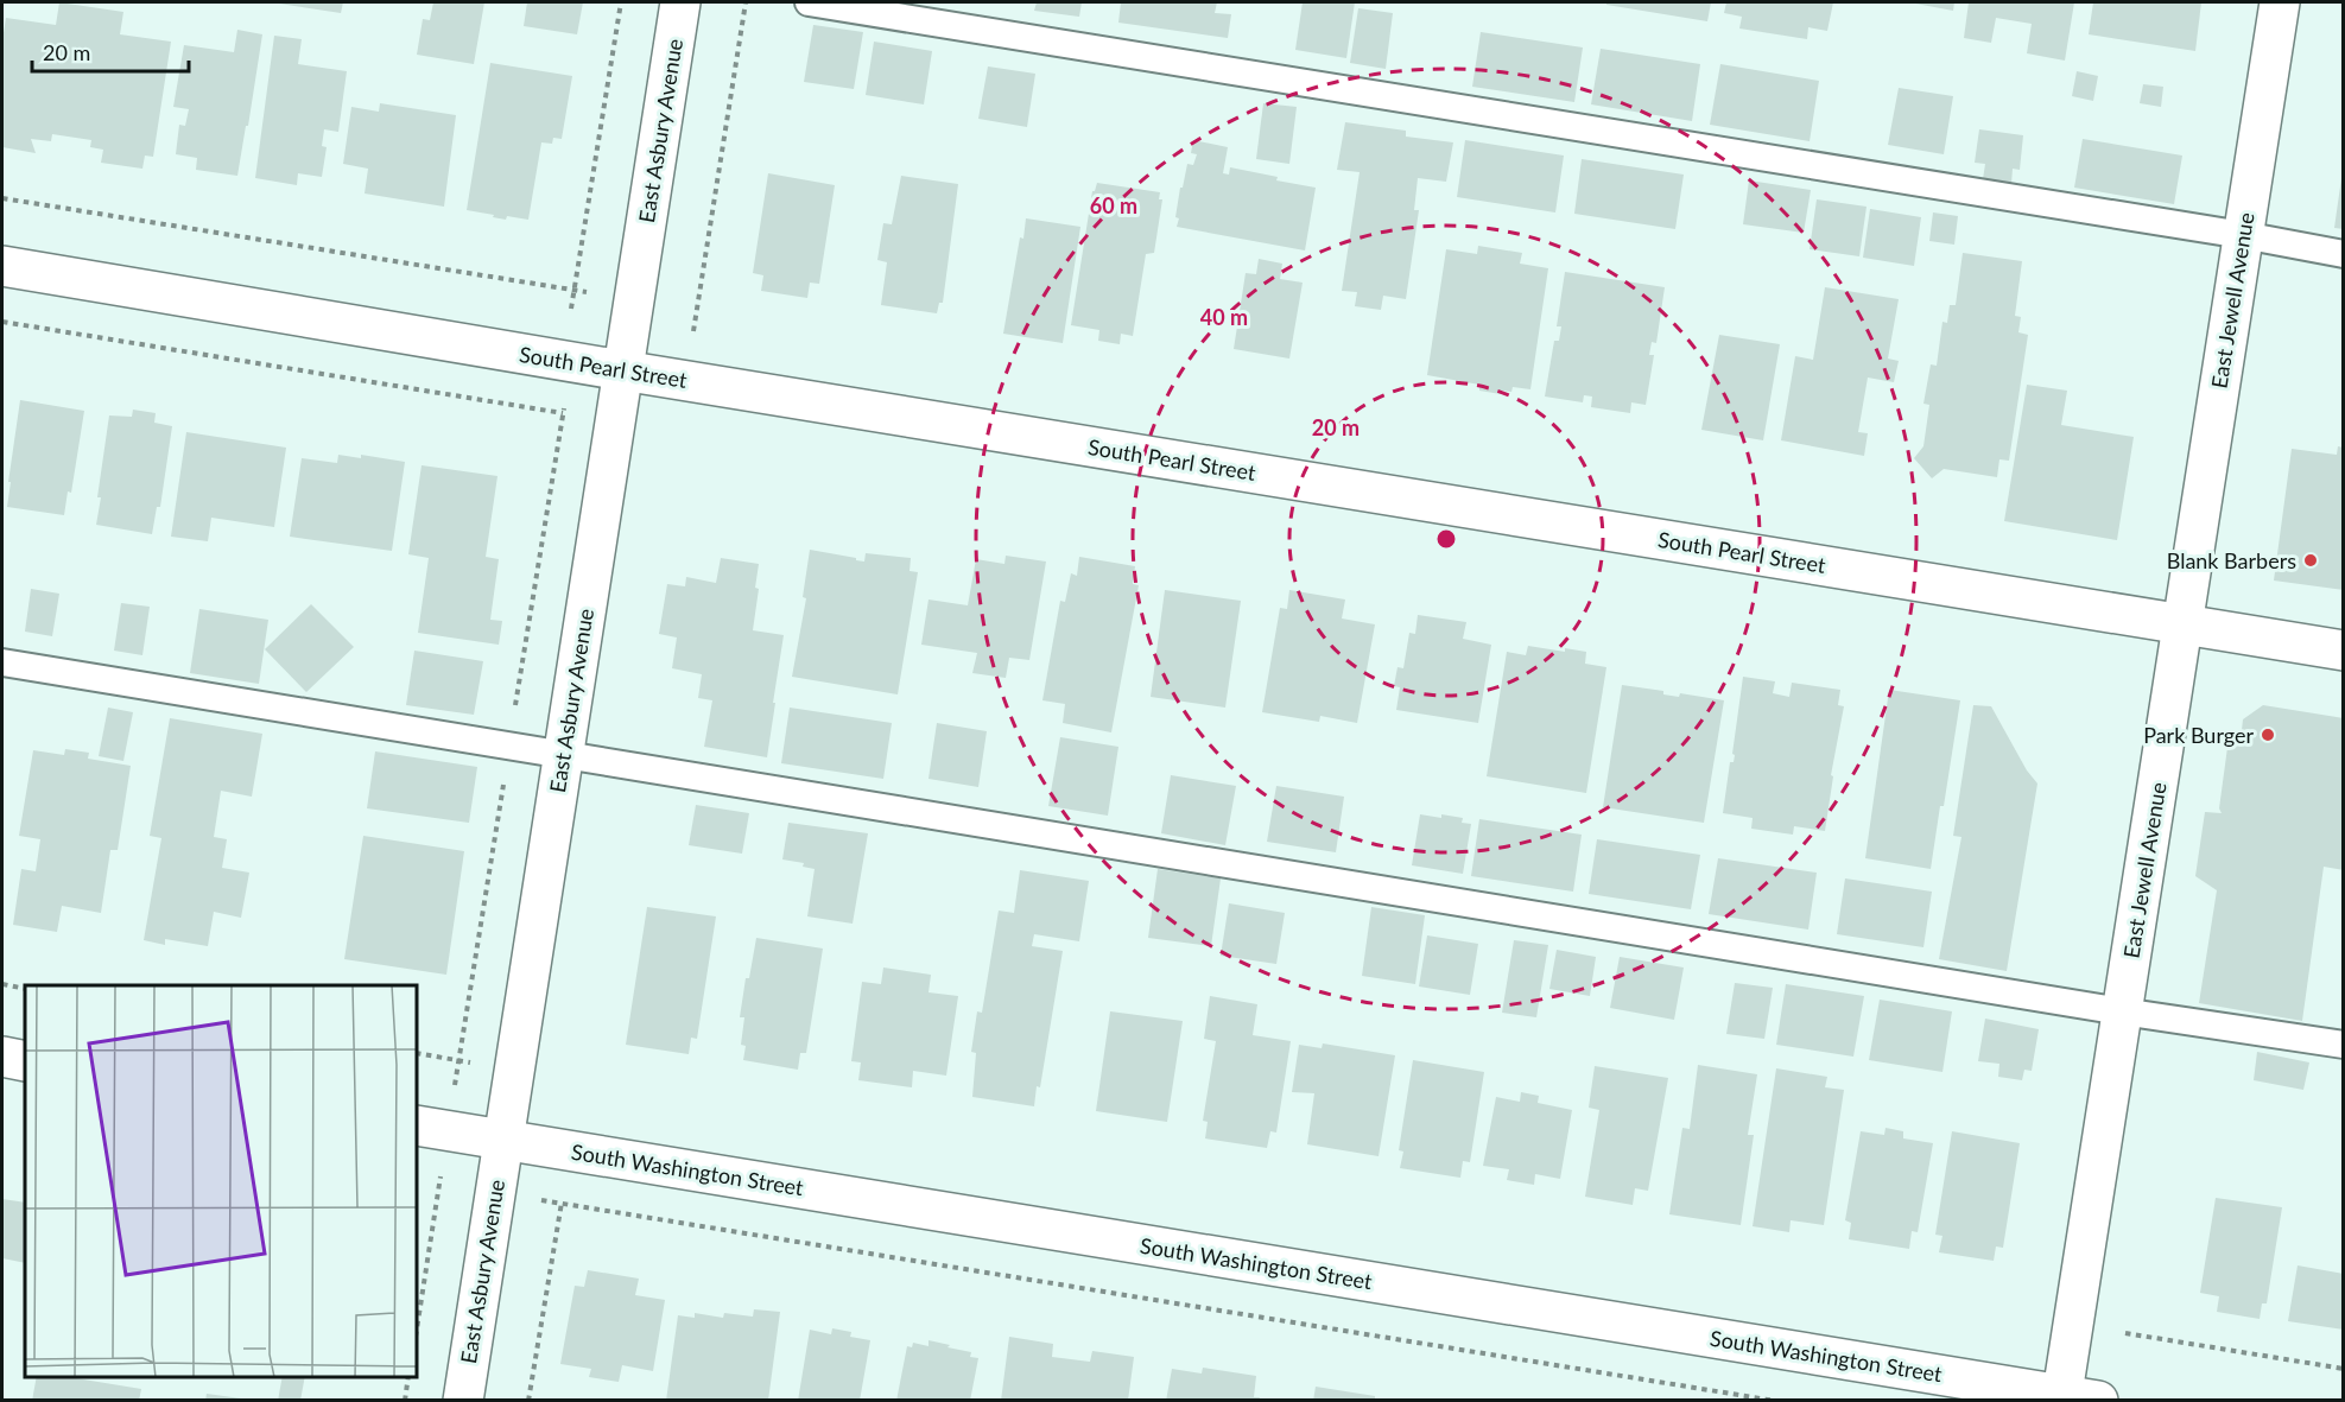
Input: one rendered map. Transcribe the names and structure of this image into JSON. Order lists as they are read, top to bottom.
{
  "streets": {
    "street": [
      "East Asbury Avenue",
      "East Jewell Avenue",
      "South Pearl Street",
      "South Washington Street"
    ]
  },
  "crossings": [
    ["East Asbury Avenue", "South Pearl Street"],
    ["East Asbury Avenue", "South Washington Street"],
    ["East Jewell Avenue", "South Pearl Street"],
    ["East Jewell Avenue", "South Washington Street"]
  ],
  "places": ["Blank Barbers", "Park Burger"],
  "scale_bar": "20 m",
  "rings": ["60 m", "40 m", "20 m"]
}
